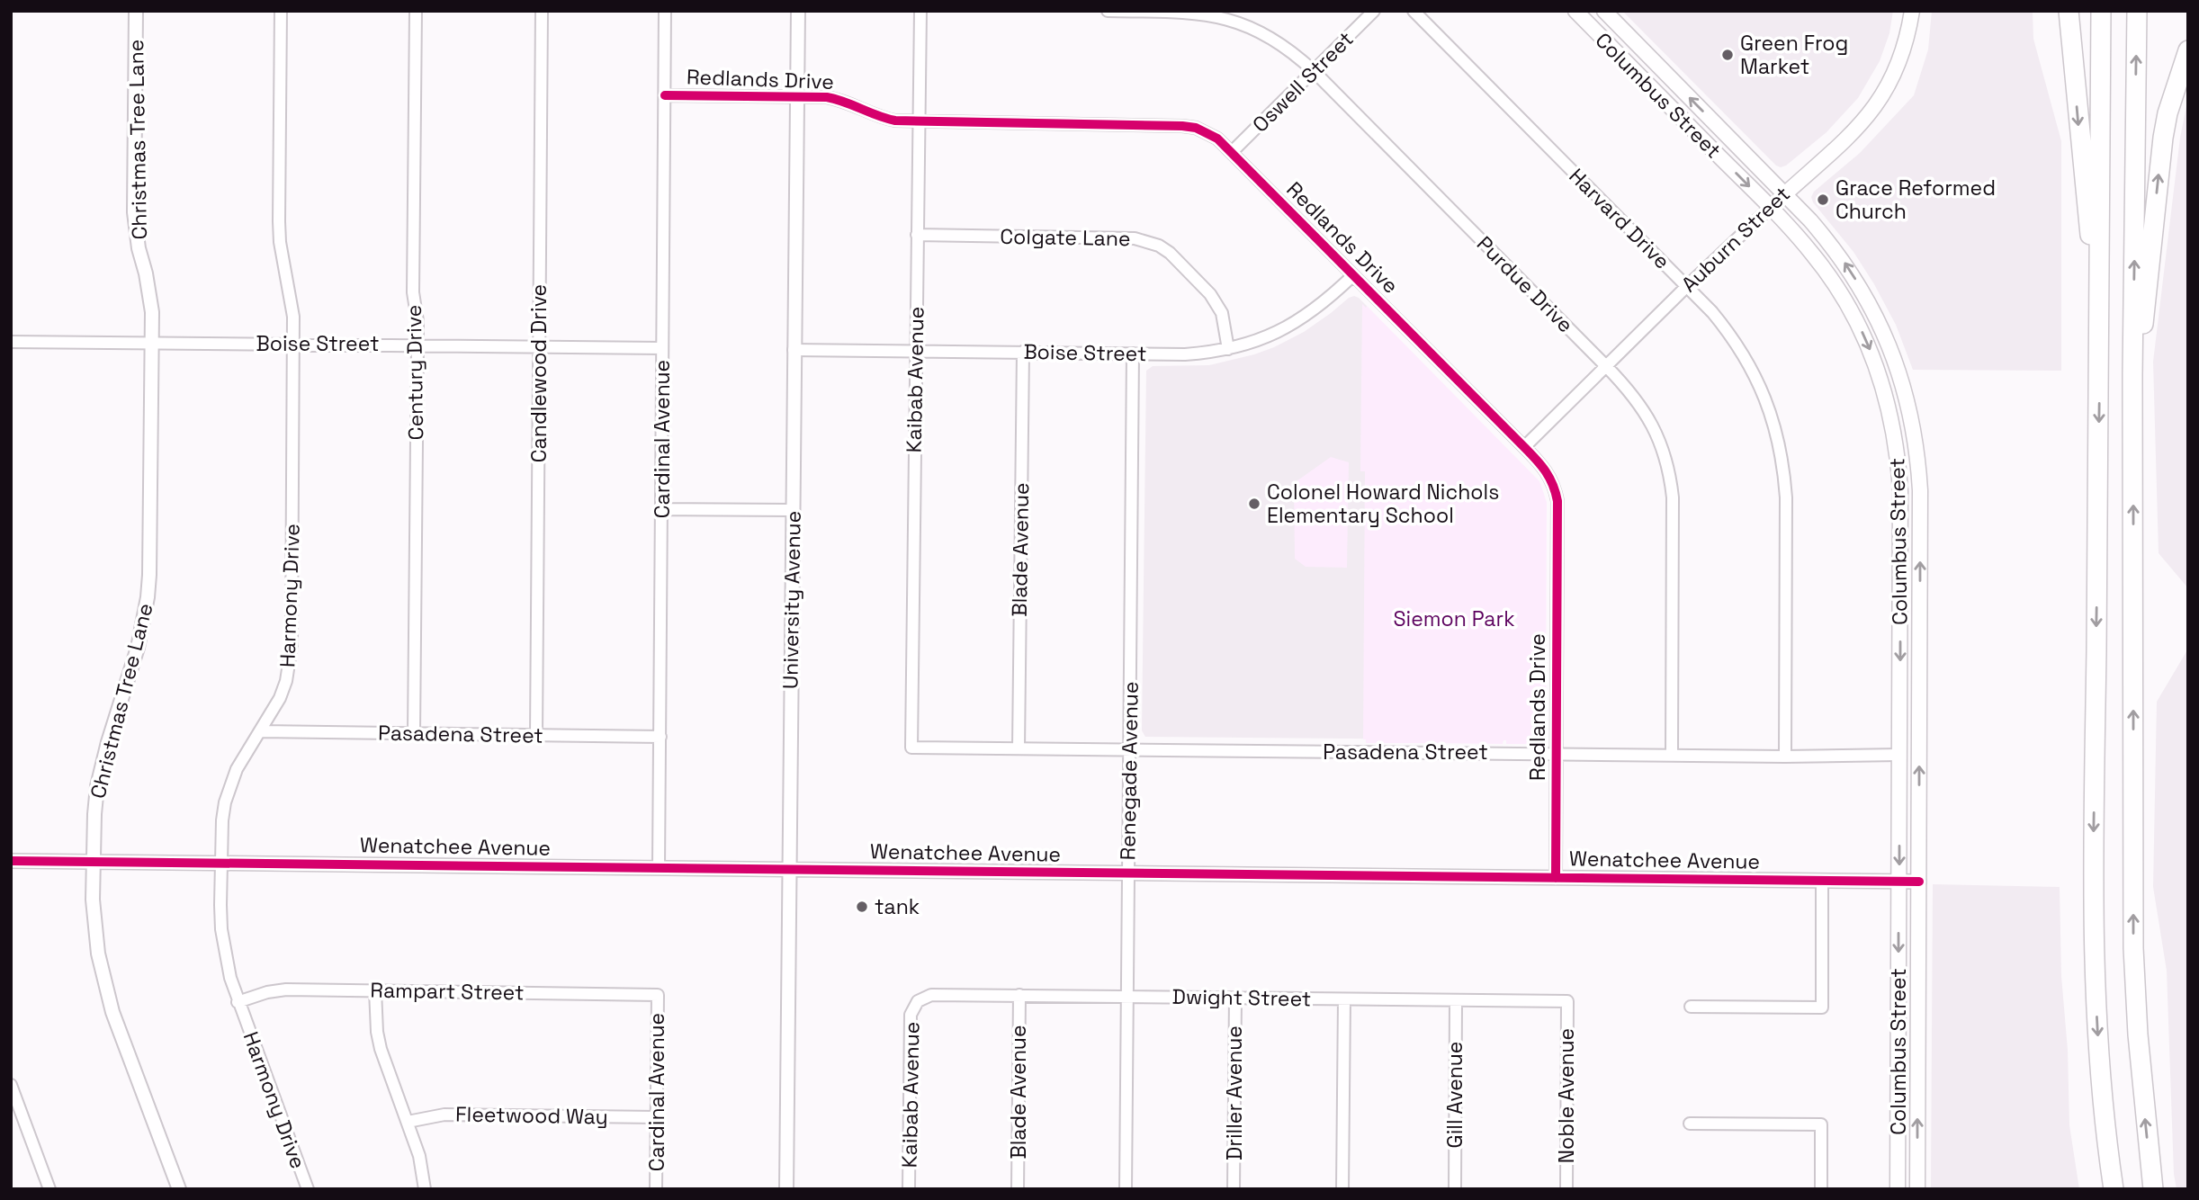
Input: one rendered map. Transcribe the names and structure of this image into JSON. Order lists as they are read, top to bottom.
{
  "streets": {
    "main road": ["Columbus Street", "Auburn Street"],
    "street": [
      "Redlands Drive",
      "Oswell Street",
      "Christmas Tree Lane",
      "Harvard Drive",
      "Colgate Lane",
      "Purdue Drive",
      "Boise Street",
      "Century Drive",
      "Candlewood Drive",
      "Kaibab Avenue",
      "Cardinal Avenue",
      "Blade Avenue",
      "Harmony Drive",
      "University Avenue",
      "Pasadena Street",
      "Renegade Avenue",
      "Wenatchee Avenue",
      "Rampart Street",
      "Dwight Street",
      "Driller Avenue",
      "Gill Avenue",
      "Noble Avenue",
      "Fleetwood Way"
    ]
  },
  "crossings": [
    ["Redlands Drive", "Oswell Street"],
    ["Redlands Drive", "Auburn Street"],
    ["Redlands Drive", "Boise Street"],
    ["Redlands Drive", "Kaibab Avenue"],
    ["Redlands Drive", "Cardinal Avenue"],
    ["Redlands Drive", "University Avenue"],
    ["Redlands Drive", "Pasadena Street"],
    ["Redlands Drive", "Wenatchee Avenue"],
    ["Oswell Street", "Purdue Drive"],
    ["Columbus Street", "Auburn Street"],
    ["Columbus Street", "Pasadena Street"],
    ["Columbus Street", "Wenatchee Avenue"],
    ["Christmas Tree Lane", "Boise Street"],
    ["Christmas Tree Lane", "Wenatchee Avenue"],
    ["Harvard Drive", "Auburn Street"],
    ["Harvard Drive", "Pasadena Street"],
    ["Colgate Lane", "Boise Street"],
    ["Colgate Lane", "Kaibab Avenue"],
    ["Auburn Street", "Purdue Drive"],
    ["Purdue Drive", "Pasadena Street"],
    ["Boise Street", "Century Drive"],
    ["Boise Street", "Candlewood Drive"],
    ["Boise Street", "Kaibab Avenue"],
    ["Boise Street", "Cardinal Avenue"],
    ["Boise Street", "Blade Avenue"],
    ["Boise Street", "Harmony Drive"],
    ["Boise Street", "University Avenue"],
    ["Boise Street", "Renegade Avenue"],
    ["Century Drive", "Pasadena Street"],
    ["Candlewood Drive", "Pasadena Street"],
    ["Kaibab Avenue", "Pasadena Street"],
    ["Kaibab Avenue", "Dwight Street"],
    ["Cardinal Avenue", "Pasadena Street"],
    ["Cardinal Avenue", "Wenatchee Avenue"],
    ["Cardinal Avenue", "Rampart Street"],
    ["Cardinal Avenue", "Fleetwood Way"],
    ["Blade Avenue", "Pasadena Street"],
    ["Blade Avenue", "Dwight Street"],
    ["Harmony Drive", "Pasadena Street"],
    ["Harmony Drive", "Wenatchee Avenue"],
    ["Harmony Drive", "Rampart Street"],
    ["University Avenue", "Wenatchee Avenue"],
    ["Pasadena Street", "Renegade Avenue"],
    ["Renegade Avenue", "Wenatchee Avenue"],
    ["Renegade Avenue", "Dwight Street"],
    ["Dwight Street", "Driller Avenue"],
    ["Dwight Street", "Gill Avenue"],
    ["Dwight Street", "Noble Avenue"]
  ],
  "parks": ["Siemon Park"],
  "places": [
    "Green Frog Market",
    "Grace Reformed Church",
    "Colonel Howard Nichols Elementary School",
    "tank"
  ]
}
